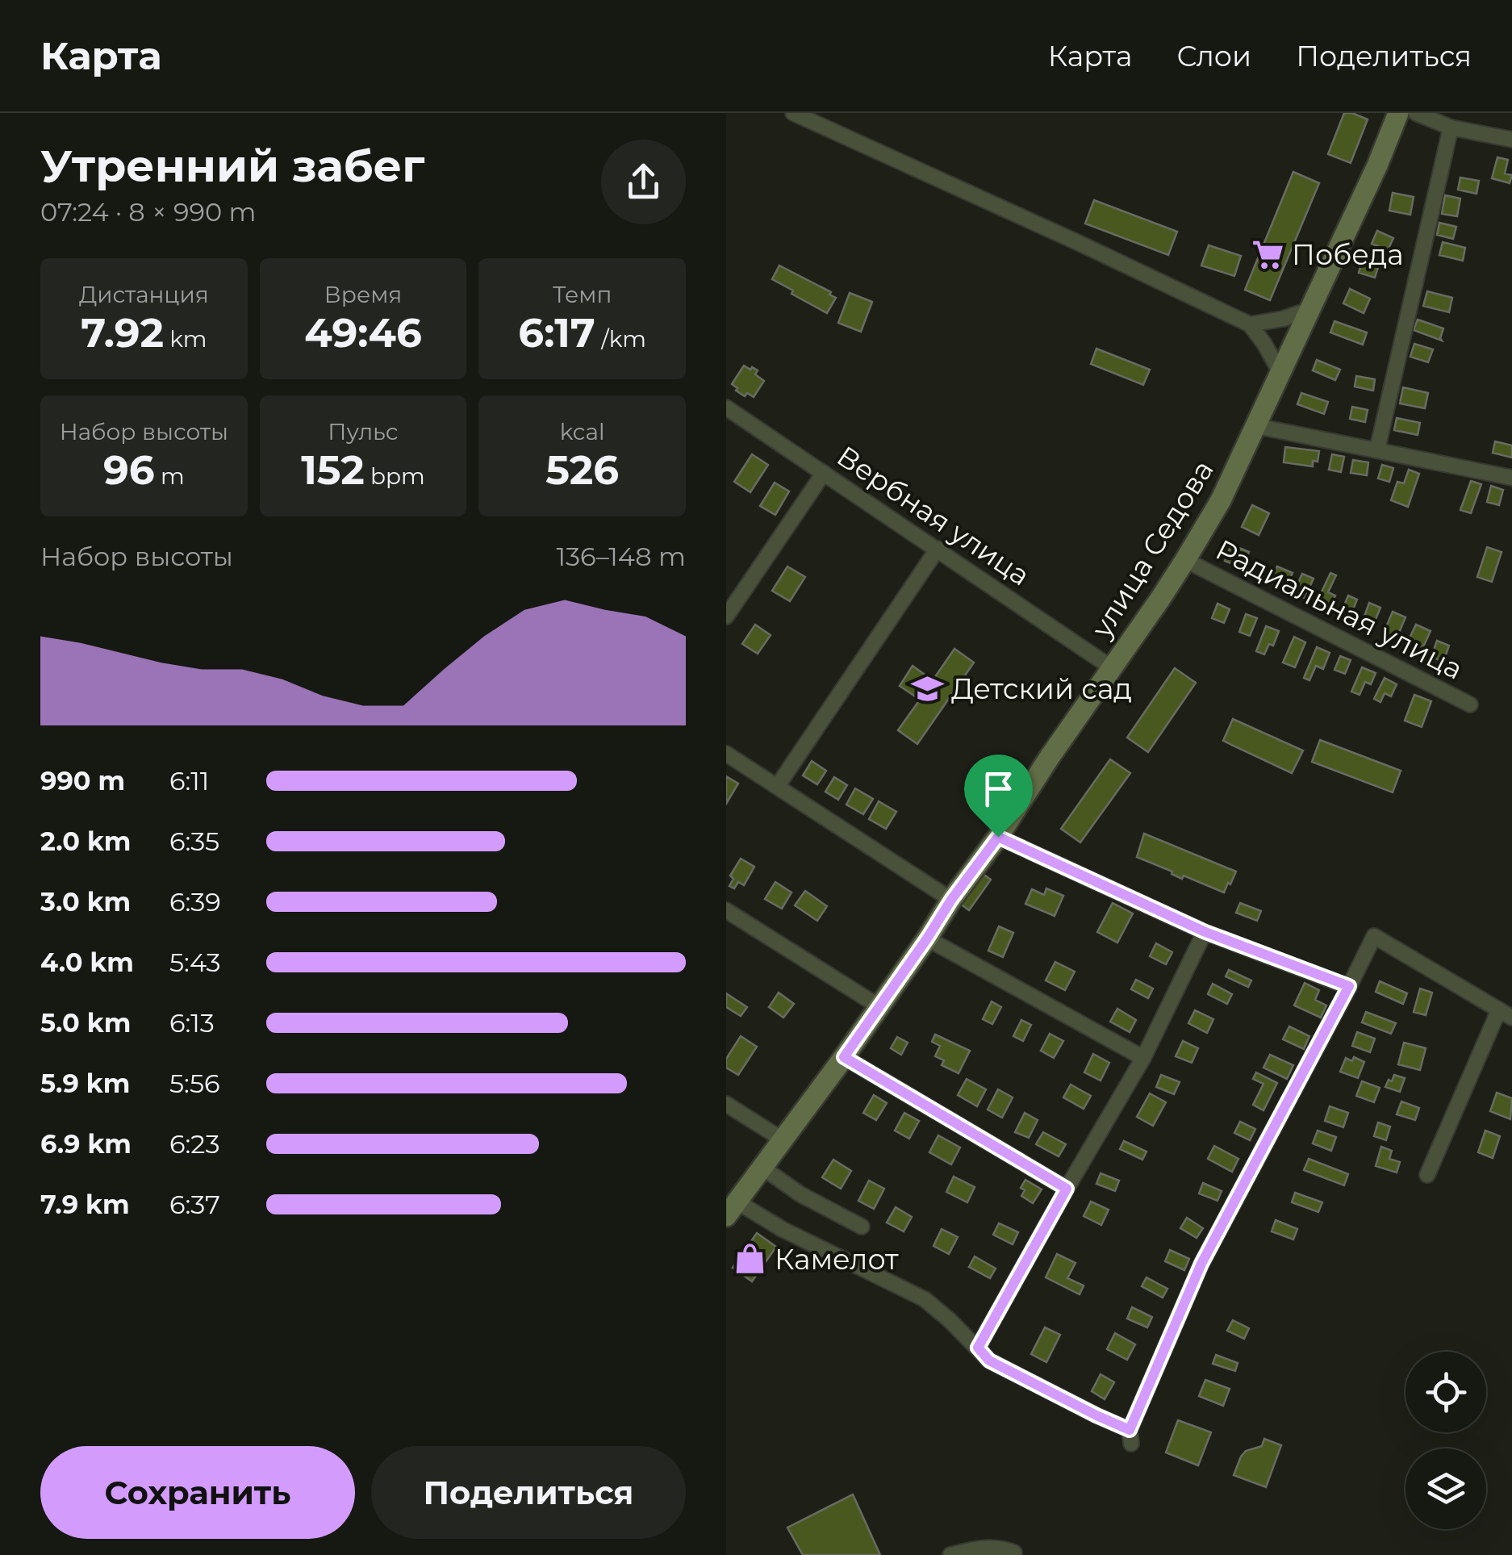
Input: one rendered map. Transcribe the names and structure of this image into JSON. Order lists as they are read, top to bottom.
{
  "streets": {
    "street": ["Вербная улица", "улица Седова", "Радиальная улица"]
  },
  "crossings": [
    ["Вербная улица", "улица Седова"],
    ["улица Седова", "Радиальная улица"]
  ],
  "places": {
    "supermarket": ["Победа"],
    "school or university": ["Детский сад"],
    "shop": ["Камелот"]
  },
  "page": {
    "header": "Карта",
    "nav": ["Карта", "Слои", "Поделиться"],
    "heading": ["Утренний забег", "07:24 · 8 × 990 m"],
    "stats": [
      ["Дистанция", "7.92 km"],
      ["Время", "49:46"],
      ["Темп", "6:17 /km"],
      ["Набор высоты", "96 m"],
      ["Пульс", "152 bpm"],
      ["kcal", "526"]
    ],
    "chart": ["Набор высоты", "136–148 m"],
    "list": [
      {
        "name": "990 m",
        "note": "6:11"
      },
      {
        "name": "2.0 km",
        "note": "6:35"
      },
      {
        "name": "3.0 km",
        "note": "6:39"
      },
      {
        "name": "4.0 km",
        "note": "5:43"
      },
      {
        "name": "5.0 km",
        "note": "6:13"
      },
      {
        "name": "5.9 km",
        "note": "5:56"
      },
      {
        "name": "6.9 km",
        "note": "6:23"
      },
      {
        "name": "7.9 km",
        "note": "6:37"
      }
    ],
    "buttons": ["Сохранить", "Поделиться"]
  }
}
